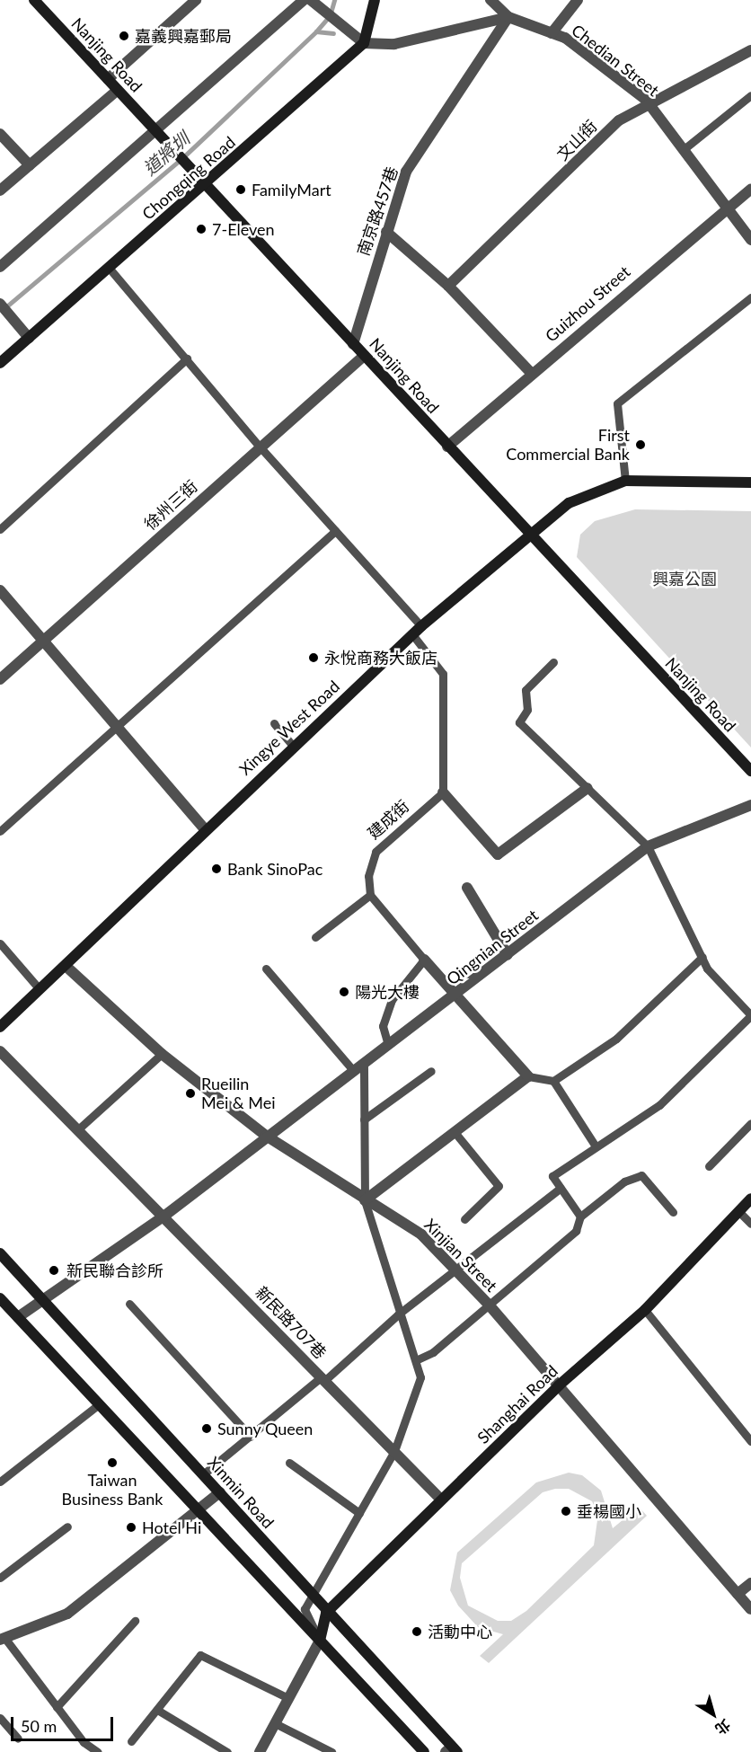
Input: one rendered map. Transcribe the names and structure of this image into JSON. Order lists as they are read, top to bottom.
{
  "streets": {
    "street": [
      "Nanjing Road",
      "Chedian Street",
      "文山街",
      "Chongqing Road",
      "南京路457巷",
      "Guizhou Street",
      "徐州三街",
      "Xingye West Road",
      "Qingnian Street",
      "Xinjian Street",
      "新民路707巷",
      "Shanghai Road",
      "Xinmin Road"
    ],
    "lane": ["建成街"]
  },
  "crossings": [
    ["Nanjing Road", "Chongqing Road"],
    ["Nanjing Road", "南京路457巷"],
    ["Nanjing Road", "Guizhou Street"],
    ["Nanjing Road", "徐州三街"],
    ["Nanjing Road", "Xingye West Road"],
    ["Chedian Street", "文山街"],
    ["Chedian Street", "南京路457巷"],
    ["Chedian Street", "Guizhou Street"],
    ["Xingye West Road", "Xinjian Street"],
    ["Qingnian Street", "Xinjian Street"],
    ["Xinjian Street", "Shanghai Road"],
    ["新民路707巷", "Shanghai Road"],
    ["Shanghai Road", "Xinmin Road"]
  ],
  "water": ["道將圳"],
  "parks": ["興嘉公園"],
  "places": [
    "嘉義興嘉郵局",
    "FamilyMart",
    "7-Eleven",
    "First Commercial Bank",
    "永悅商務大飯店",
    "Bank SinoPac",
    "陽光大樓",
    "Rueilin Mei & Mei",
    "新民聯合診所",
    "Sunny Queen",
    "Taiwan Business Bank",
    "垂楊國小",
    "Hotel Hi",
    "活動中心"
  ],
  "scale_bar": "50 m",
  "north": "bottom right"
}
